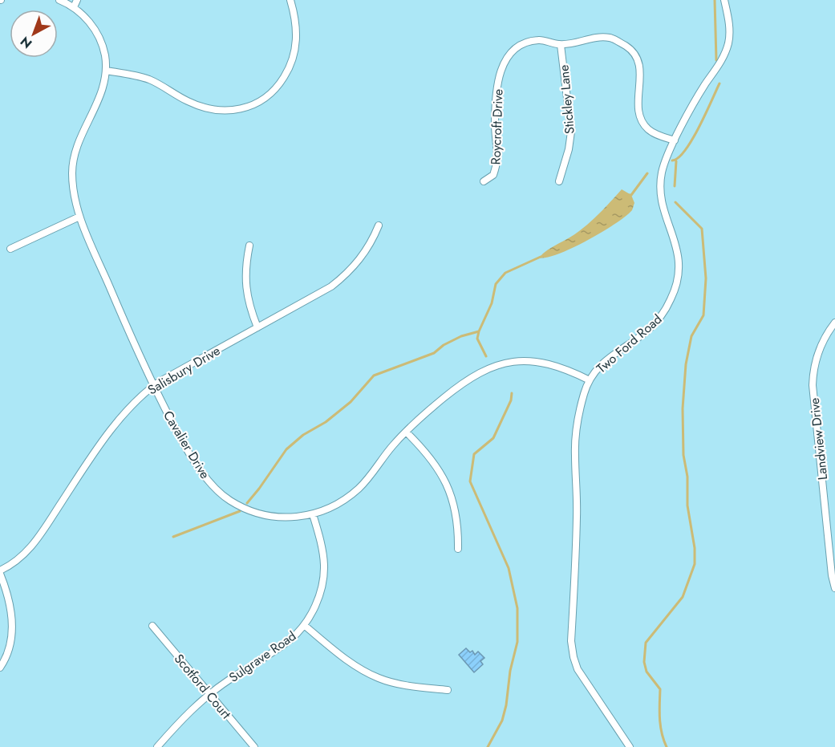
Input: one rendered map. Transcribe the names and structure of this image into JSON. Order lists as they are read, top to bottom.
{
  "streets": {
    "street": [
      "Stickley Lane",
      "Roycroft Drive",
      "Two Ford Road",
      "Salisbury Drive",
      "Landview Drive",
      "Cavalier Drive",
      "Sulgrave Road",
      "Scotford Court"
    ]
  },
  "crossings": [
    ["Stickley Lane", "Roycroft Drive"],
    ["Roycroft Drive", "Two Ford Road"],
    ["Two Ford Road", "Cavalier Drive"],
    ["Salisbury Drive", "Cavalier Drive"],
    ["Cavalier Drive", "Sulgrave Road"],
    ["Sulgrave Road", "Scotford Court"]
  ],
  "north": "bottom left"
}
